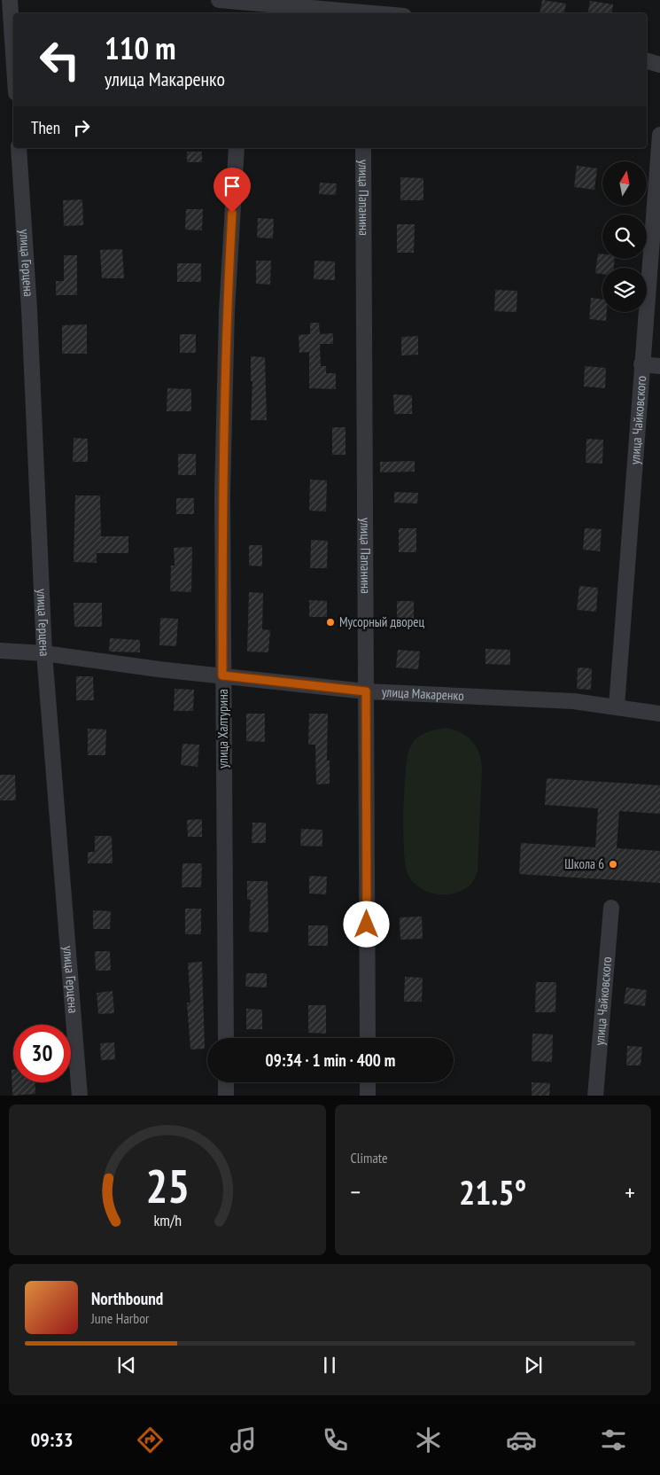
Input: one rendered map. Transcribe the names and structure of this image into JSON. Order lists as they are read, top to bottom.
{
  "streets": {
    "street": [
      "улица Папанина",
      "улица Герцена",
      "улица Чайковского",
      "улица Макаренко",
      "улица Халтурина"
    ]
  },
  "crossings": [
    ["улица Папанина", "улица Макаренко"],
    ["улица Герцена", "улица Макаренко"],
    ["улица Чайковского", "улица Макаренко"],
    ["улица Макаренко", "улица Халтурина"]
  ],
  "places": ["Мусорный дворец", "Школа 6"],
  "north": "top",
  "page": {
    "turn": ["110 m", "улица Макаренко"],
    "then": "Then",
    "limit": "30",
    "trip": "09:34 · 1 min · 400 m",
    "tile": "Climate",
    "heat": ["−", "21.5°", "+"],
    "song": ["Northbound", "June Harbor"],
    "tabs": "09:33",
    "gauge": ["25", "km/h"]
  }
}
